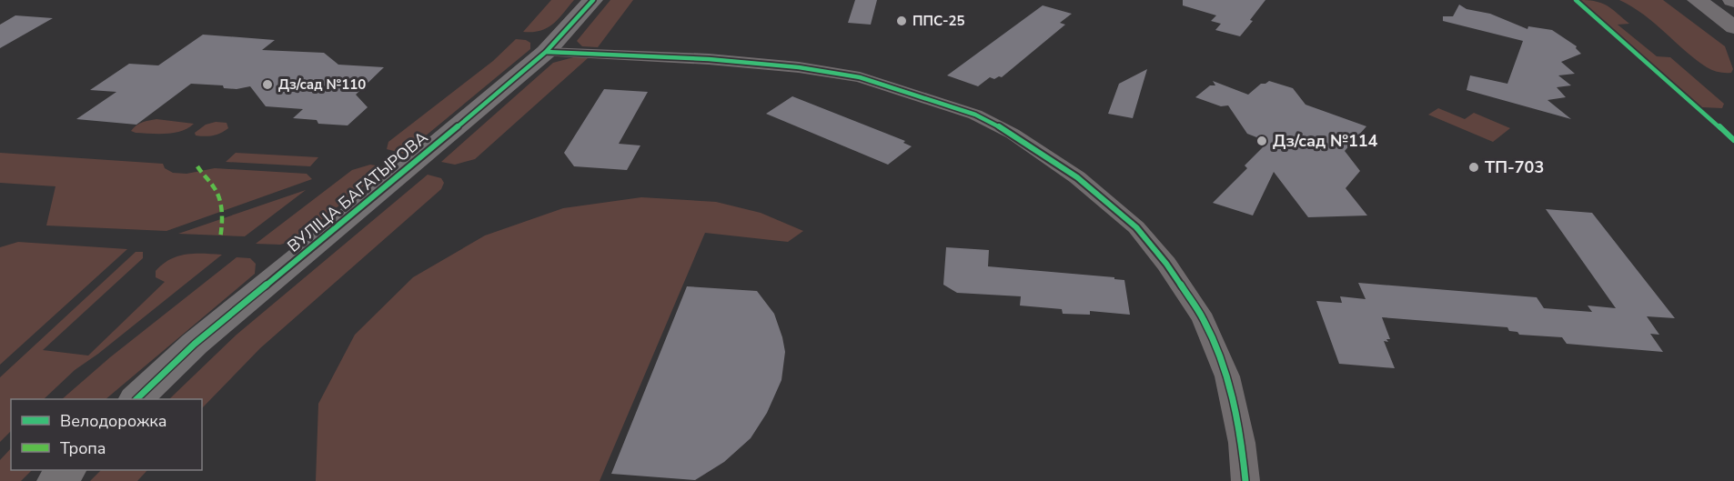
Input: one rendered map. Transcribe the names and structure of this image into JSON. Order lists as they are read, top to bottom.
{
  "streets": {
    "street": ["ВУЛІЦА БАГАТЫРОВА"]
  },
  "places": [
    "ППС-25",
    "Дз/сад №110",
    "Дз/сад №114",
    "ТП-703"
  ],
  "legend": ["Велодорожка", "Тропа"]
}
